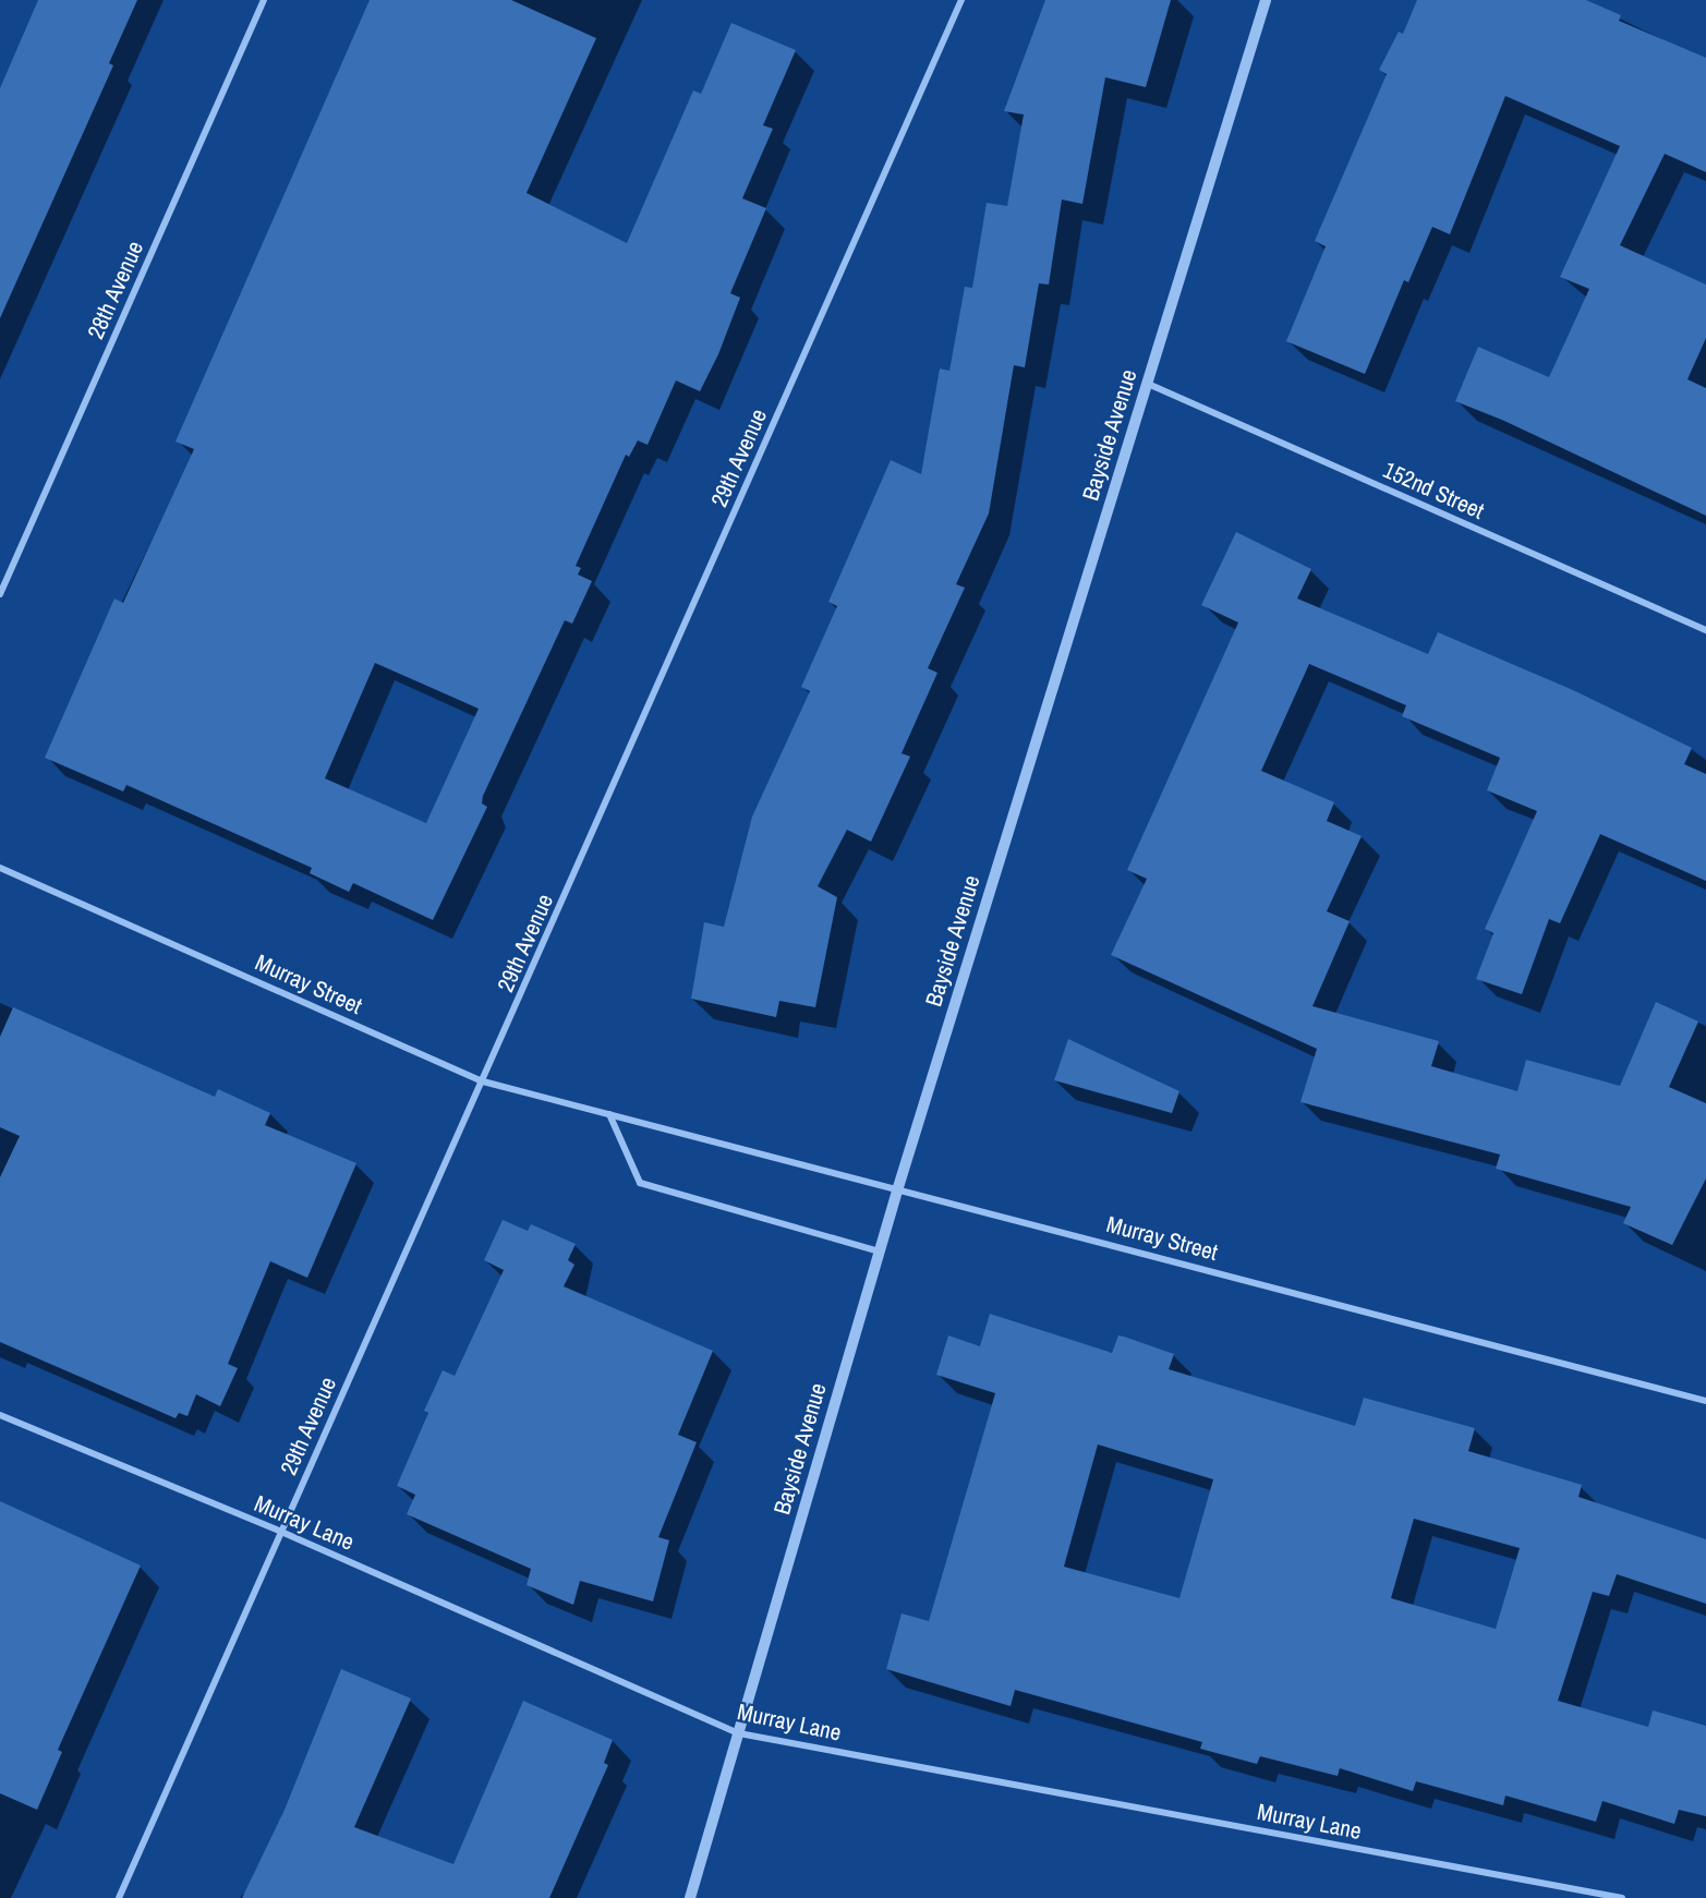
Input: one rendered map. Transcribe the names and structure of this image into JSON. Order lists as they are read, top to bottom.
{
  "streets": {
    "street": [
      "28th Avenue",
      "Bayside Avenue",
      "29th Avenue",
      "152nd Street",
      "Murray Street",
      "Murray Lane"
    ]
  },
  "crossings": [
    ["Bayside Avenue", "152nd Street"],
    ["Bayside Avenue", "Murray Street"],
    ["Bayside Avenue", "Murray Lane"],
    ["29th Avenue", "Murray Street"],
    ["29th Avenue", "Murray Lane"]
  ]
}
